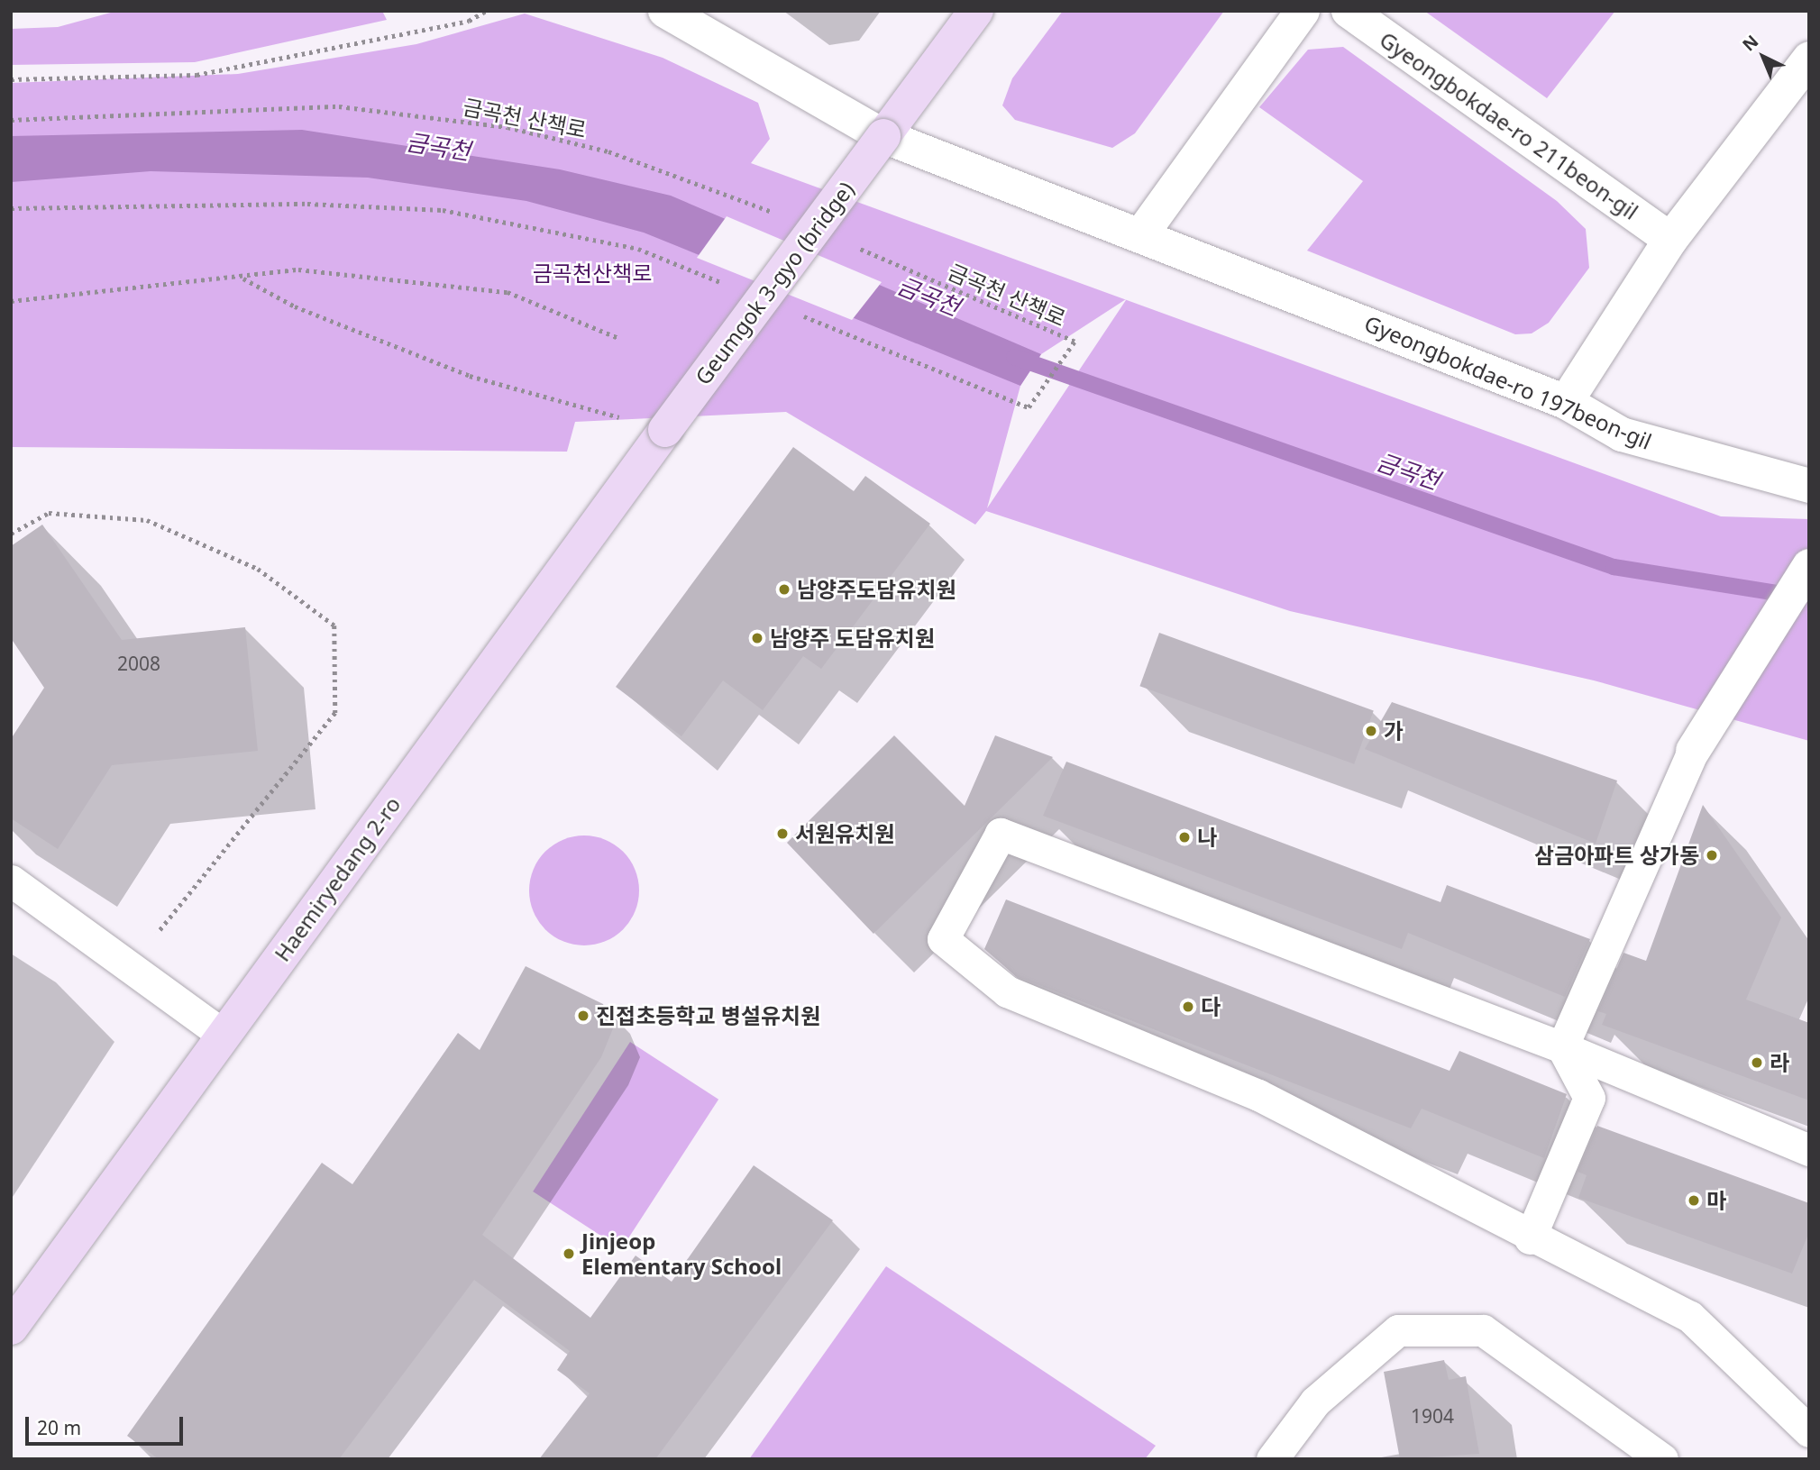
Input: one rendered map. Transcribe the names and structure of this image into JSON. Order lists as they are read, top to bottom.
{
  "streets": {
    "street": [
      "Gyeongbokdae-ro 211beon-gil",
      "Geumgok 3-gyo (bridge)",
      "Gyeongbokdae-ro 197beon-gil",
      "Haemiryedang 2-ro"
    ],
    "path": ["금곡천 산책로"]
  },
  "crossings": [
    ["Geumgok 3-gyo (bridge)", "Gyeongbokdae-ro 197beon-gil"],
    ["Geumgok 3-gyo (bridge)", "Haemiryedang 2-ro"]
  ],
  "water": ["금곡천"],
  "parks": ["금곡천산책로"],
  "places": [
    "남양주도담유치원",
    "남양주 도담유치원",
    "가",
    "서원유치원",
    "나",
    "삼금아파트 상가동",
    "다",
    "진접초등학교 병설유치원",
    "라",
    "마",
    "Jinjeop Elementary School"
  ],
  "house_numbers": ["2008", "1904"],
  "scale_bar": "20 m",
  "north": "top left"
}
